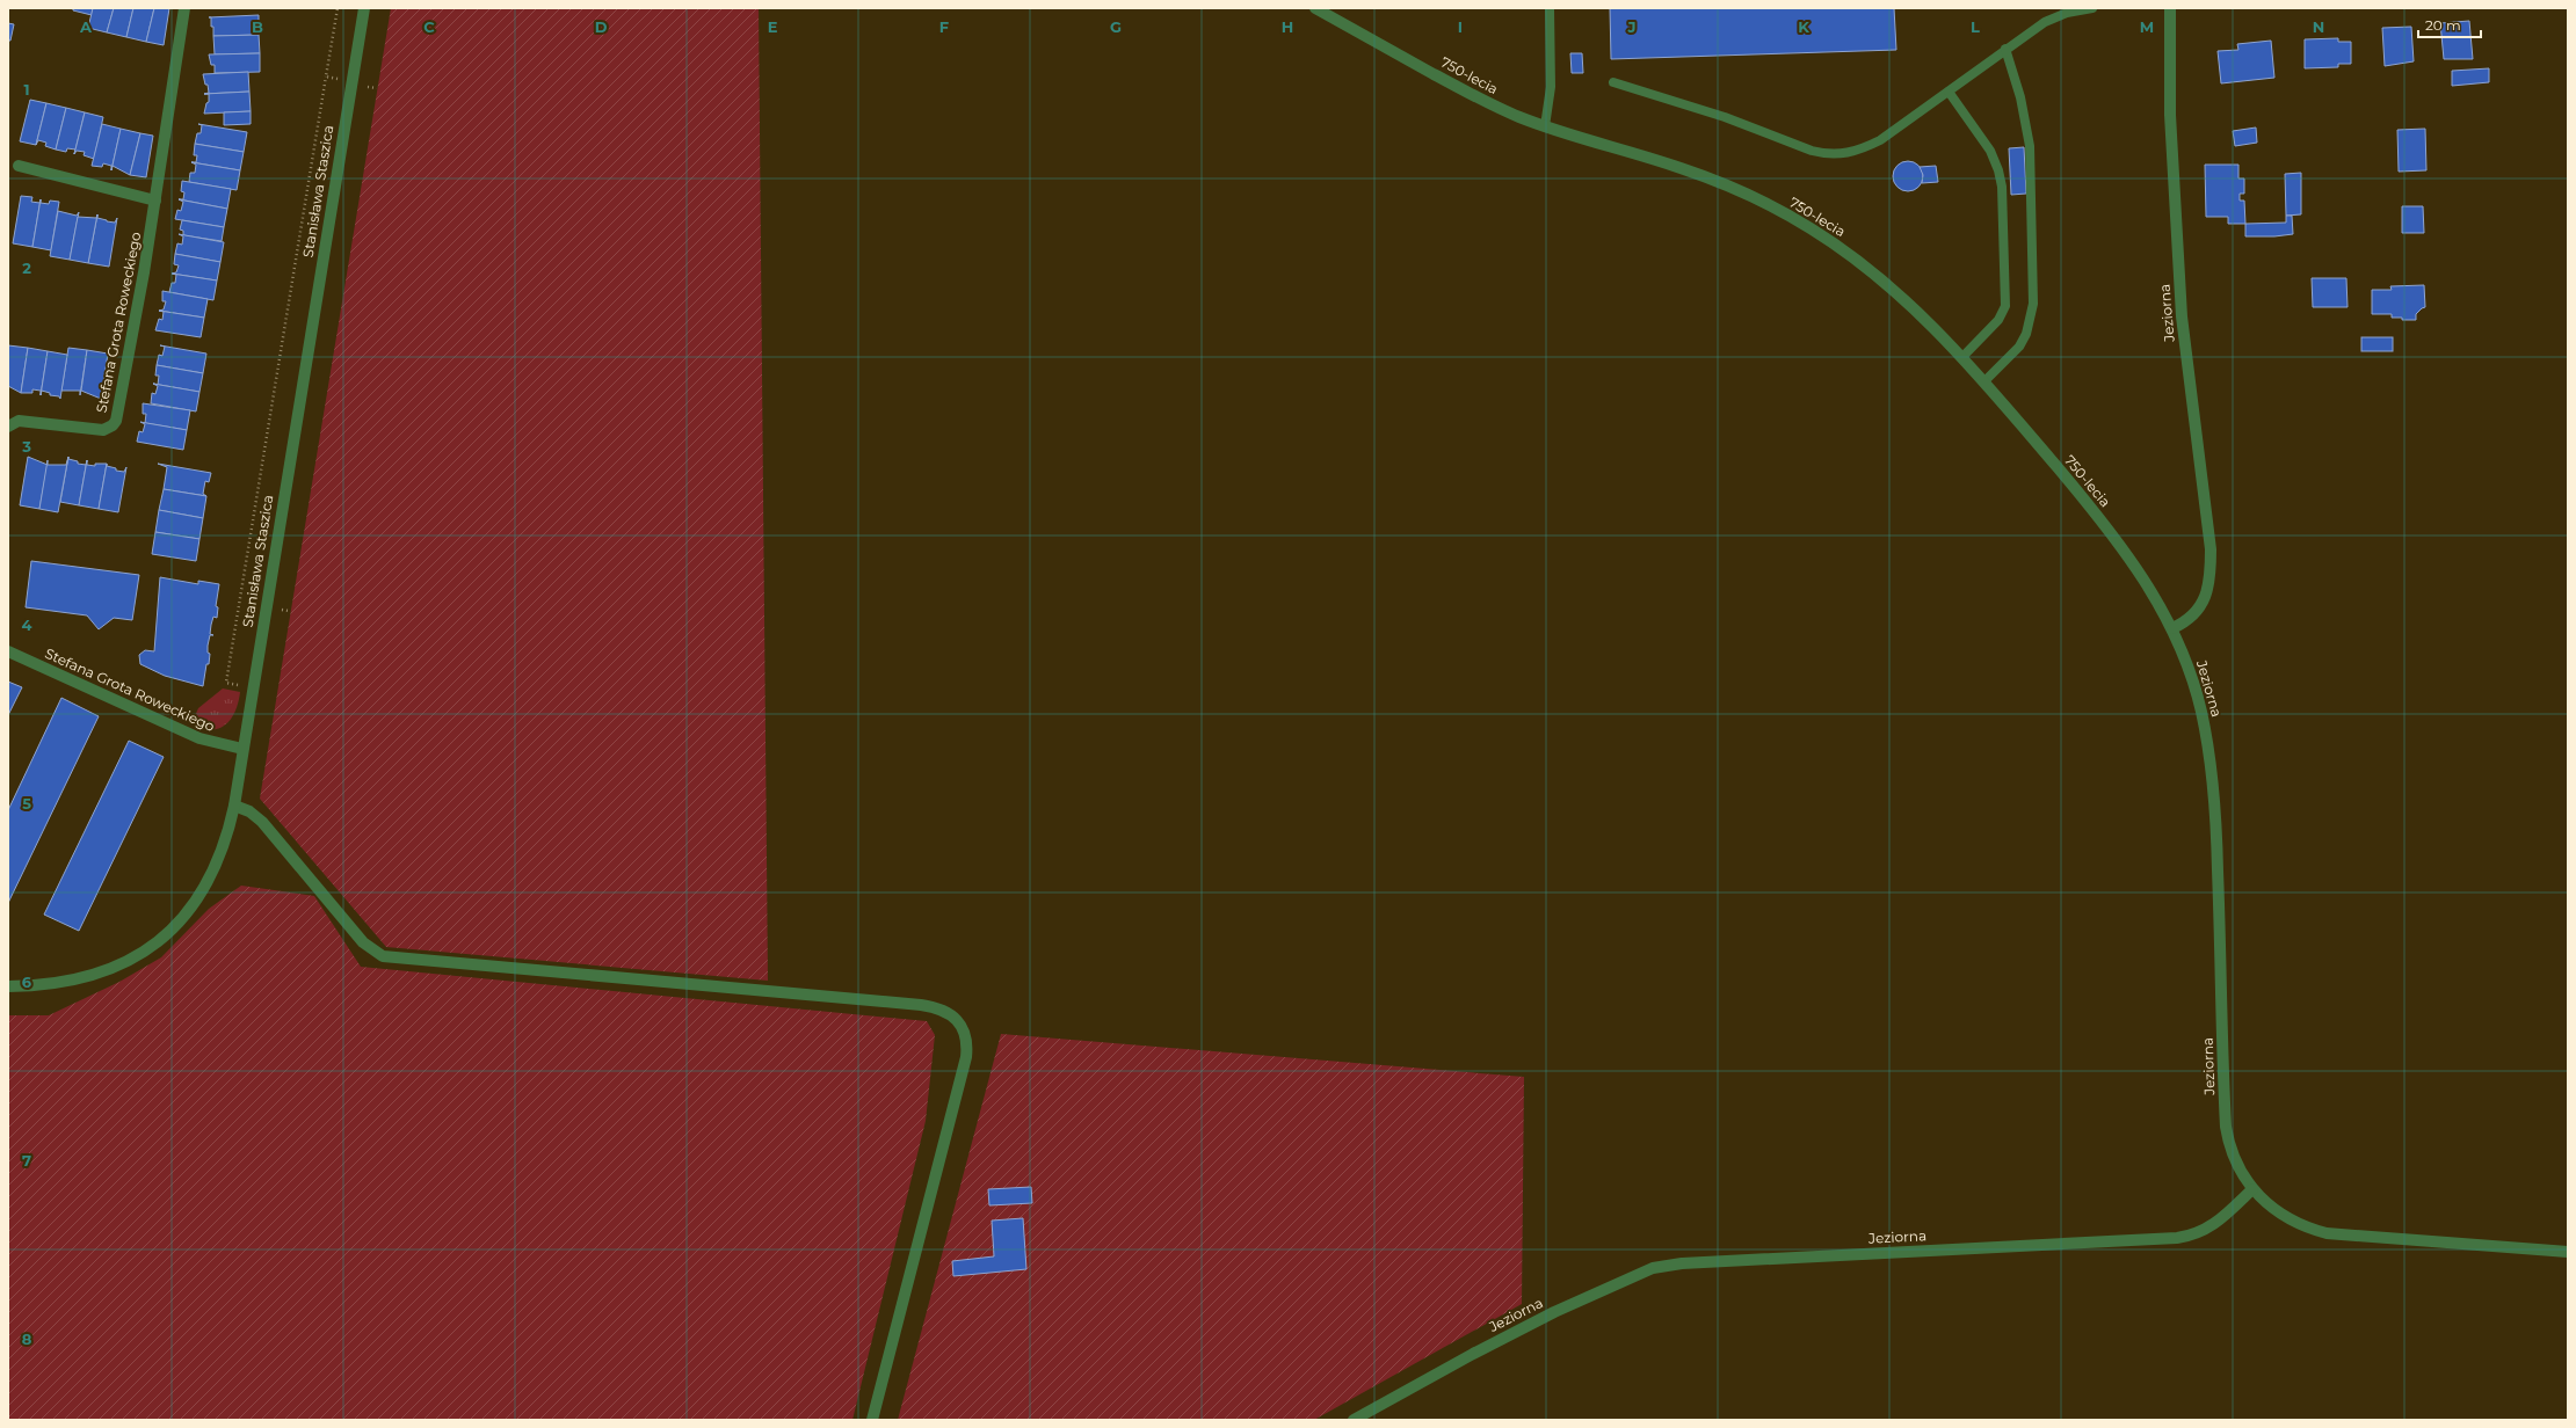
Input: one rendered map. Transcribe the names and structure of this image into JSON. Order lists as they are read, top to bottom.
{
  "streets": {
    "street": [
      "750-lecia",
      "Stanisława Staszica",
      "Jeziorna",
      "Stefana Grota Roweckiego"
    ]
  },
  "crossings": [
    ["750-lecia", "Jeziorna"],
    ["Stanisława Staszica", "Stefana Grota Roweckiego"]
  ],
  "scale_bar": "20 m",
  "grid": {
    "columns": [
      "A",
      "B",
      "C",
      "D",
      "E",
      "F",
      "G",
      "H",
      "I",
      "J",
      "K",
      "L",
      "M",
      "N"
    ],
    "rows": [
      "1",
      "2",
      "3",
      "4",
      "5",
      "6",
      "7",
      "8"
    ]
  }
}
